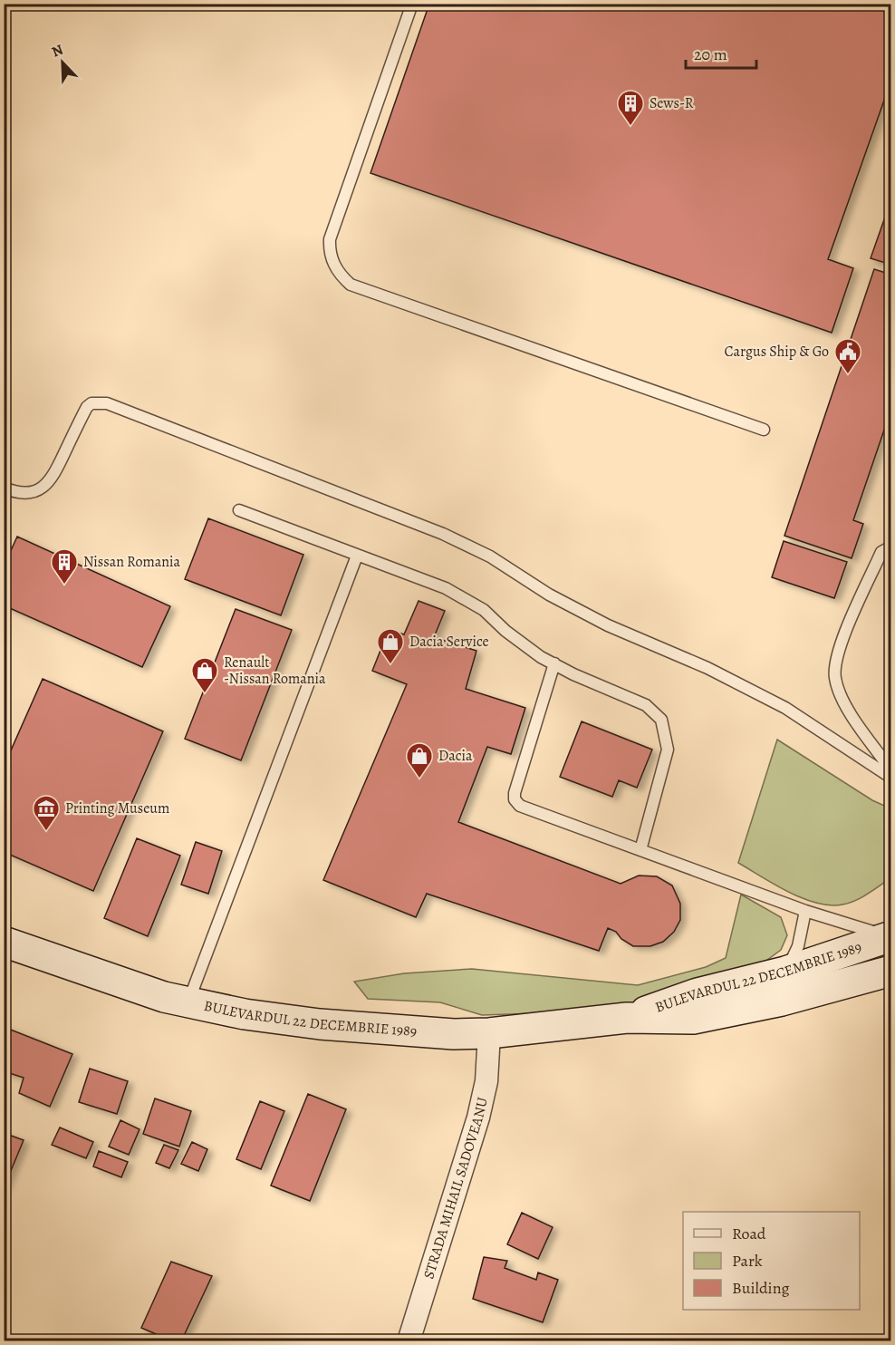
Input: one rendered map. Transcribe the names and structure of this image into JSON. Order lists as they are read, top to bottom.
{
  "streets": {
    "main road": ["BULEVARDUL 22 DECEMBRIE 1989"],
    "street": ["STRADA MIHAIL SADOVEANU"]
  },
  "crossings": [
    ["BULEVARDUL 22 DECEMBRIE 1989", "STRADA MIHAIL SADOVEANU"]
  ],
  "places": {
    "building": ["Sews-R", "Nissan Romania"],
    "public building": ["Cargus Ship & Go"],
    "shop": ["Dacia Service", "Renault -Nissan Romania", "Dacia"],
    "museum": ["Printing Museum"]
  },
  "legend": ["Road", "Park", "Building"],
  "scale_bar": "20 m",
  "north": "top left"
}
